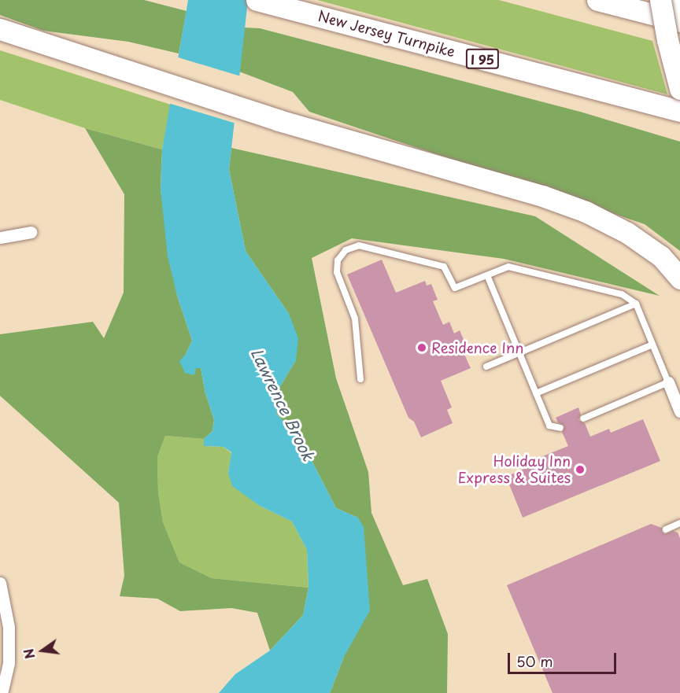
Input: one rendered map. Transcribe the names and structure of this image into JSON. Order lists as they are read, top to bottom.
{
  "streets": {
    "highway": ["New Jersey Turnpike", "I 95"]
  },
  "water": ["Lawrence Brook"],
  "places": ["Residence Inn", "Holiday Inn Express & Suites"],
  "scale_bar": "50 m",
  "north": "left"
}
